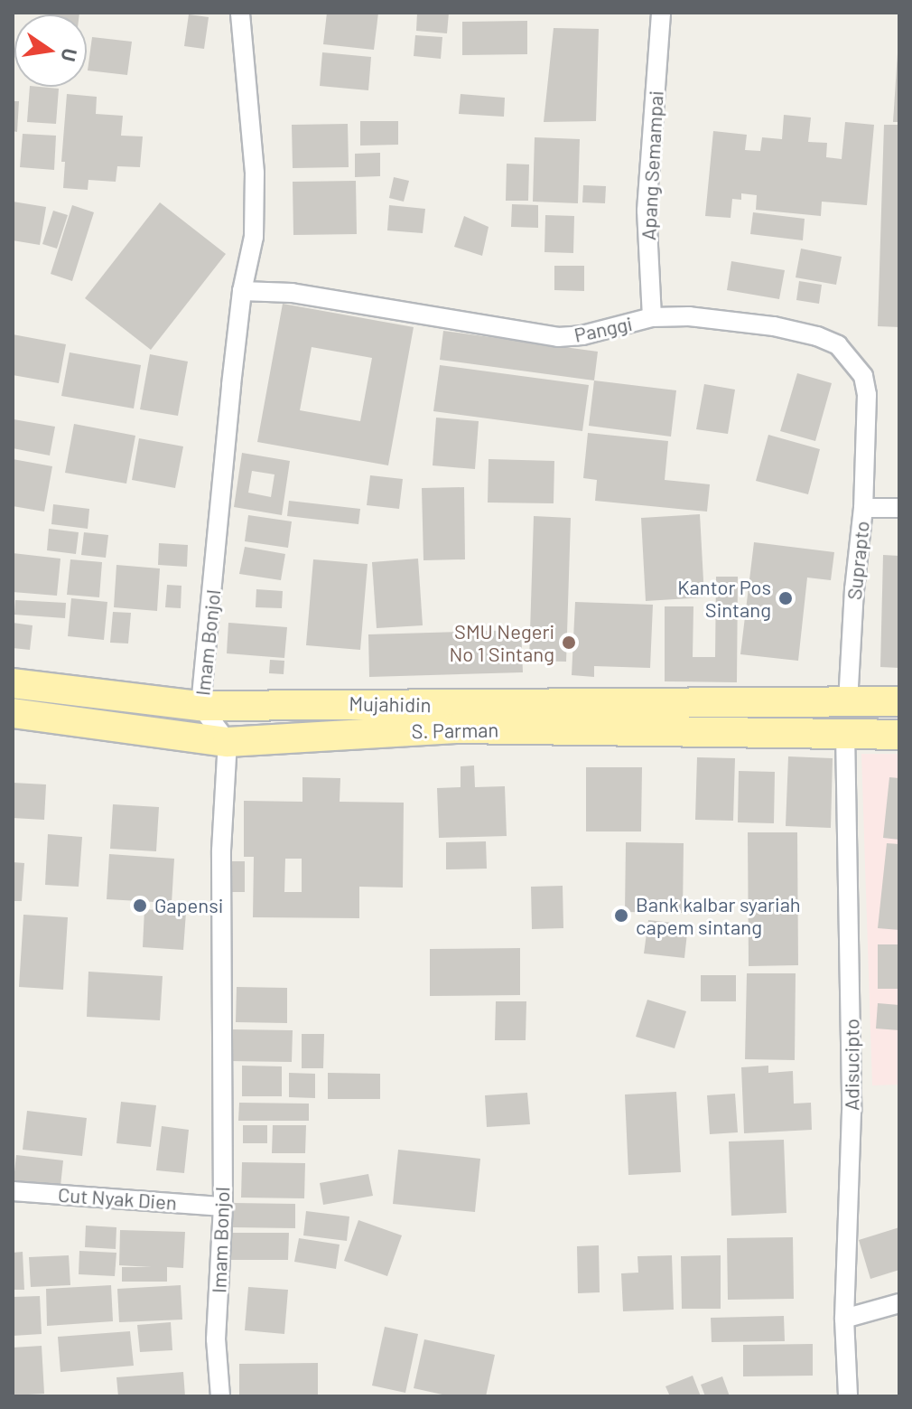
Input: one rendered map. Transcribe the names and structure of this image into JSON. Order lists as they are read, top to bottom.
{
  "streets": {
    "main road": ["Mujahidin", "S. Parman"],
    "street": [
      "Apang Semampai",
      "Panggi",
      "Suprapto",
      "Imam Bonjol",
      "Adisucipto",
      "Cut Nyak Dien"
    ]
  },
  "crossings": [
    ["Apang Semampai", "Panggi"],
    ["Panggi", "Suprapto"],
    ["Panggi", "Imam Bonjol"],
    ["Suprapto", "Mujahidin"],
    ["Imam Bonjol", "Mujahidin"],
    ["Imam Bonjol", "S. Parman"],
    ["Imam Bonjol", "Cut Nyak Dien"],
    ["S. Parman", "Adisucipto"]
  ],
  "places": [
    "Kantor Pos Sintang",
    "SMU Negeri No 1 Sintang",
    "Gapensi",
    "Bank kalbar syariah capem sintang"
  ],
  "north": "right"
}
